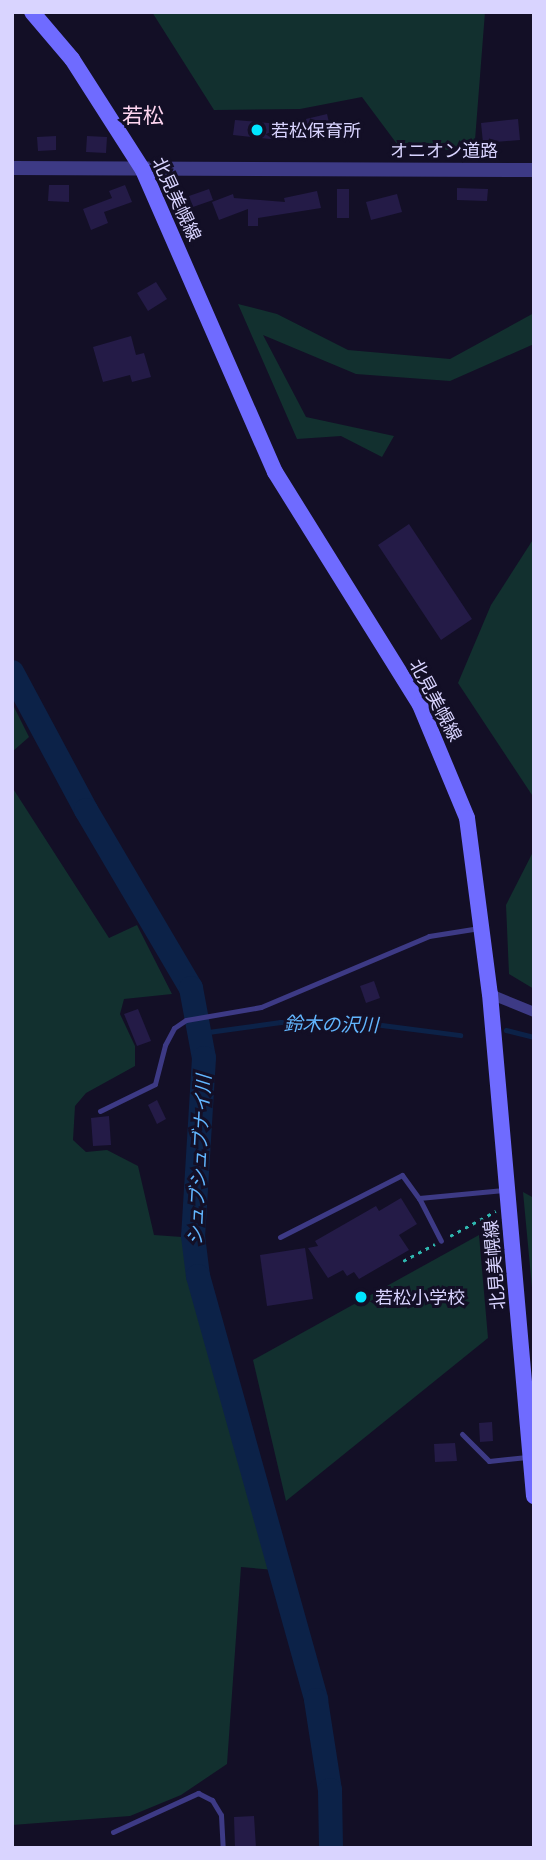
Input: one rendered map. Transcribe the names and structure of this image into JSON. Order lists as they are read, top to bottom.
{
  "streets": {
    "main road": ["北見美幌線"],
    "street": ["オニオン道路"]
  },
  "crossings": [
    ["オニオン道路", "北見美幌線"]
  ],
  "districts": ["若松"],
  "water": ["鈴木の沢川", "シュブシュブナイ川"],
  "places": ["若松保育所", "若松小学校"]
}
